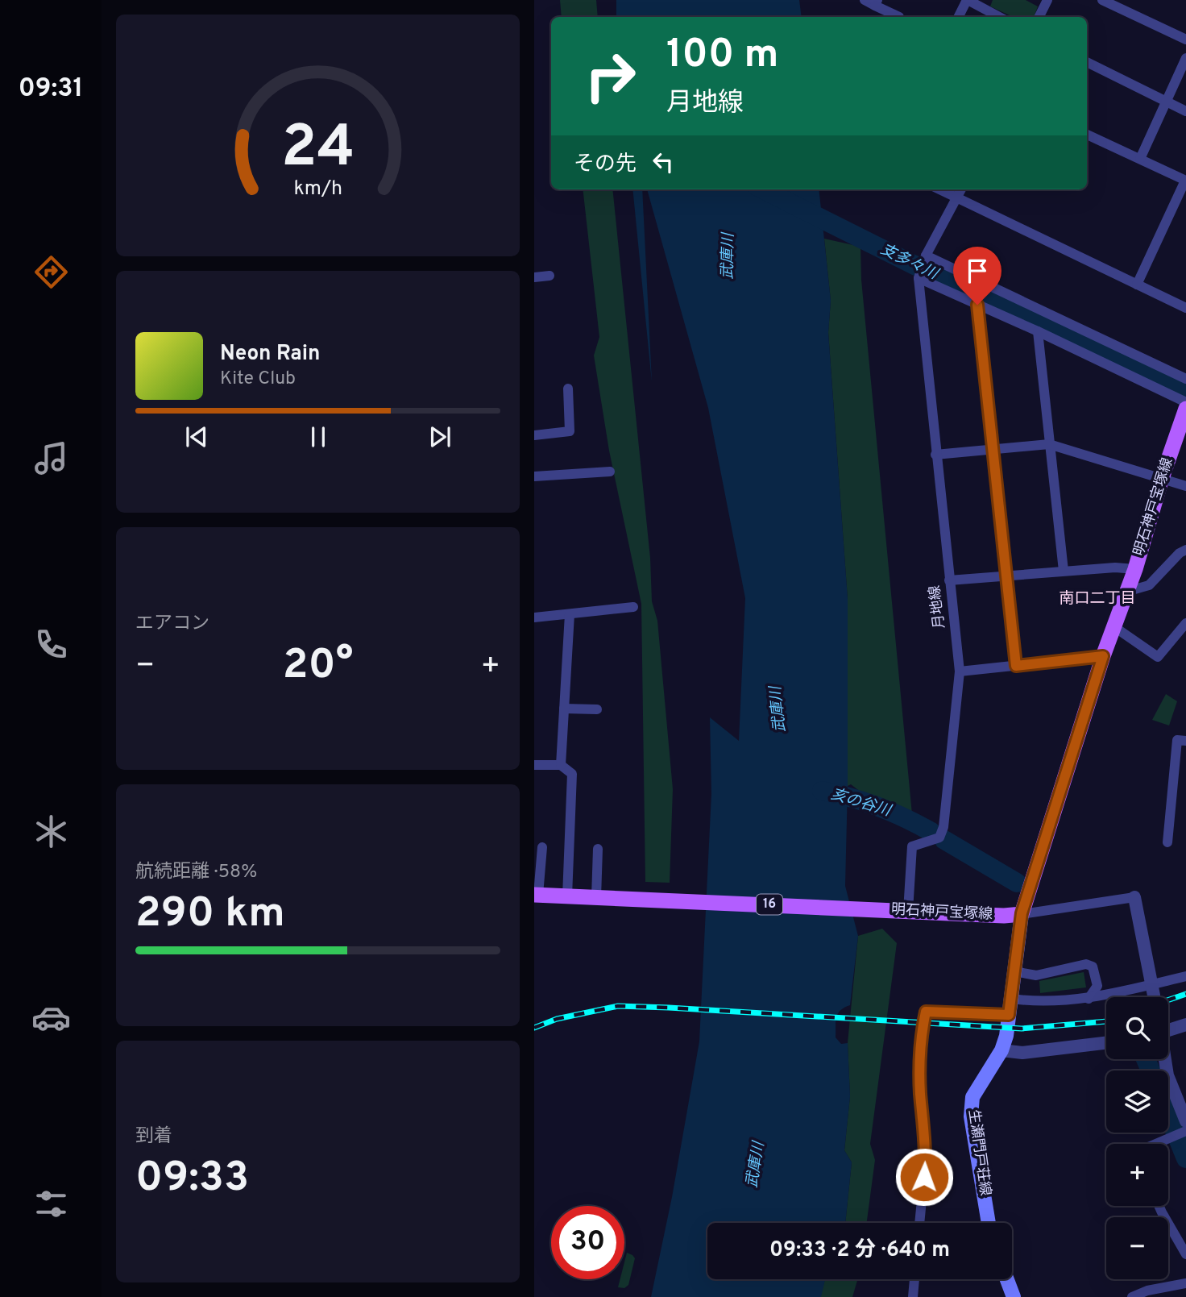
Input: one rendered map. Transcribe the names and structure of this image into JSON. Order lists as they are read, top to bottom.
{
  "streets": {
    "main road": ["明石神戸宝塚線", "16", "生瀬門戸荘線"],
    "street": ["月地線"]
  },
  "crossings": [
    ["明石神戸宝塚線", "月地線"],
    ["明石神戸宝塚線", "生瀬門戸荘線"]
  ],
  "districts": ["南口二丁目"],
  "water": ["武庫川", "支多々川", "亥の谷川"],
  "page": {
    "tabs": "09:31",
    "turn": ["100 m", "月地線"],
    "then": "その先",
    "song": ["Neon Rain", "Kite Club"],
    "tile": [
      "エアコン",
      ["航続距離 · 58%", "290 km"],
      ["到着", "09:33"]
    ],
    "heat": ["−", "20°", "+"],
    "map_buttons": ["+", "−"],
    "limit": "30",
    "trip": "09:33 · 2 分 · 640 m",
    "gauge": ["24", "km/h"]
  }
}
